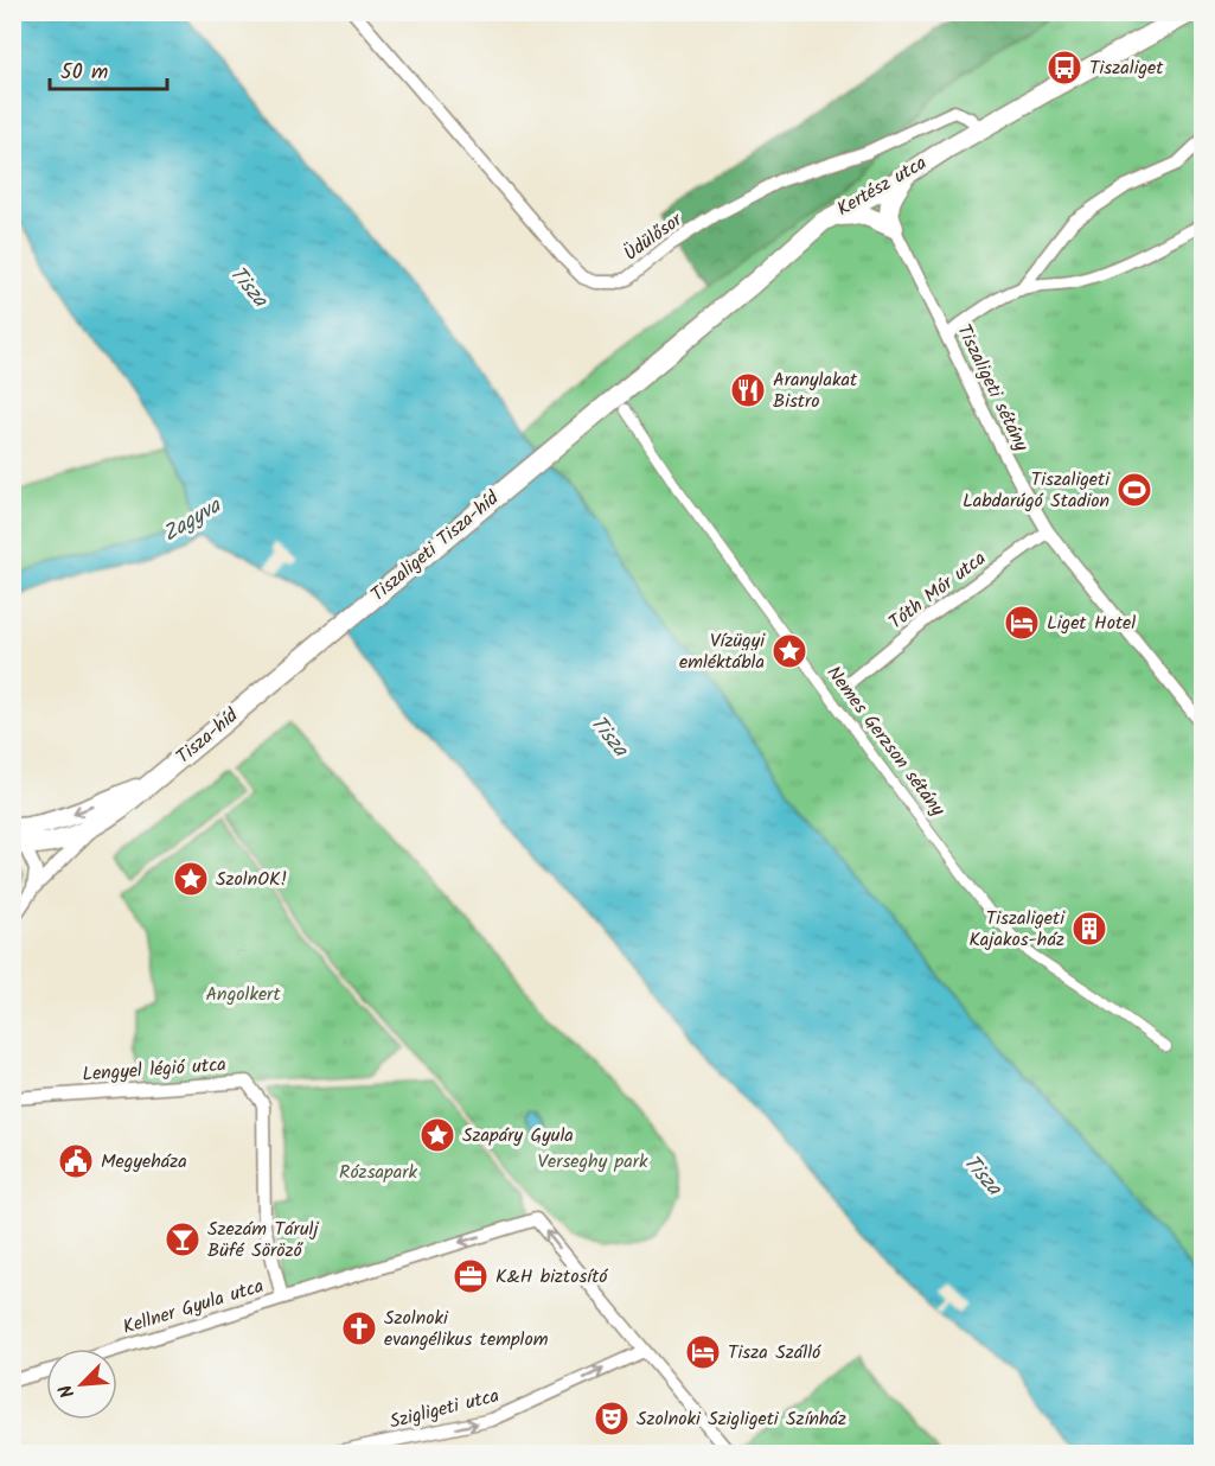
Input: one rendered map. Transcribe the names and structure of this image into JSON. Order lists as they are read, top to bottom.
{
  "streets": {
    "main road": ["Kertész utca", "Tiszaligeti Tisza-híd", "Tisza-híd"],
    "street": [
      "Üdülősor",
      "Tiszaligeti sétány",
      "Tóth Mór utca",
      "Nemes Gerzson sétány",
      "Lengyel légió utca",
      "Kellner Gyula utca",
      "Szigligeti utca"
    ]
  },
  "crossings": [
    ["Kertész utca", "Üdülősor"],
    ["Kertész utca", "Tiszaligeti Tisza-híd"],
    ["Tiszaligeti sétány", "Tóth Mór utca"],
    ["Tiszaligeti Tisza-híd", "Tisza-híd"],
    ["Lengyel légió utca", "Kellner Gyula utca"]
  ],
  "one_way": ["Szigligeti utca"],
  "water": ["Tisza", "Zagyva"],
  "parks": ["Angolkert", "Verseghy park", "Rózsapark"],
  "places": {
    "bus stop": ["Tiszaliget"],
    "restaurant": ["Aranylakat Bistro"],
    "sports": ["Tiszaligeti Labdarúgó Stadion"],
    "hotel": ["Liget Hotel", "Tisza Szálló"],
    "place": ["Vízügyi emléktábla", "SzolnOK!", "Szapáry Gyula"],
    "building": ["Tiszaligeti Kajakos-ház"],
    "public building": ["Megyeháza"],
    "bar": ["Szezám Tárulj Büfé Söröző"],
    "office": ["K&H biztosító"],
    "church": ["Szolnoki evangélikus templom"],
    "theatre": ["Szolnoki Szigligeti Színház"]
  },
  "scale_bar": "50 m",
  "north": "bottom left"
}
